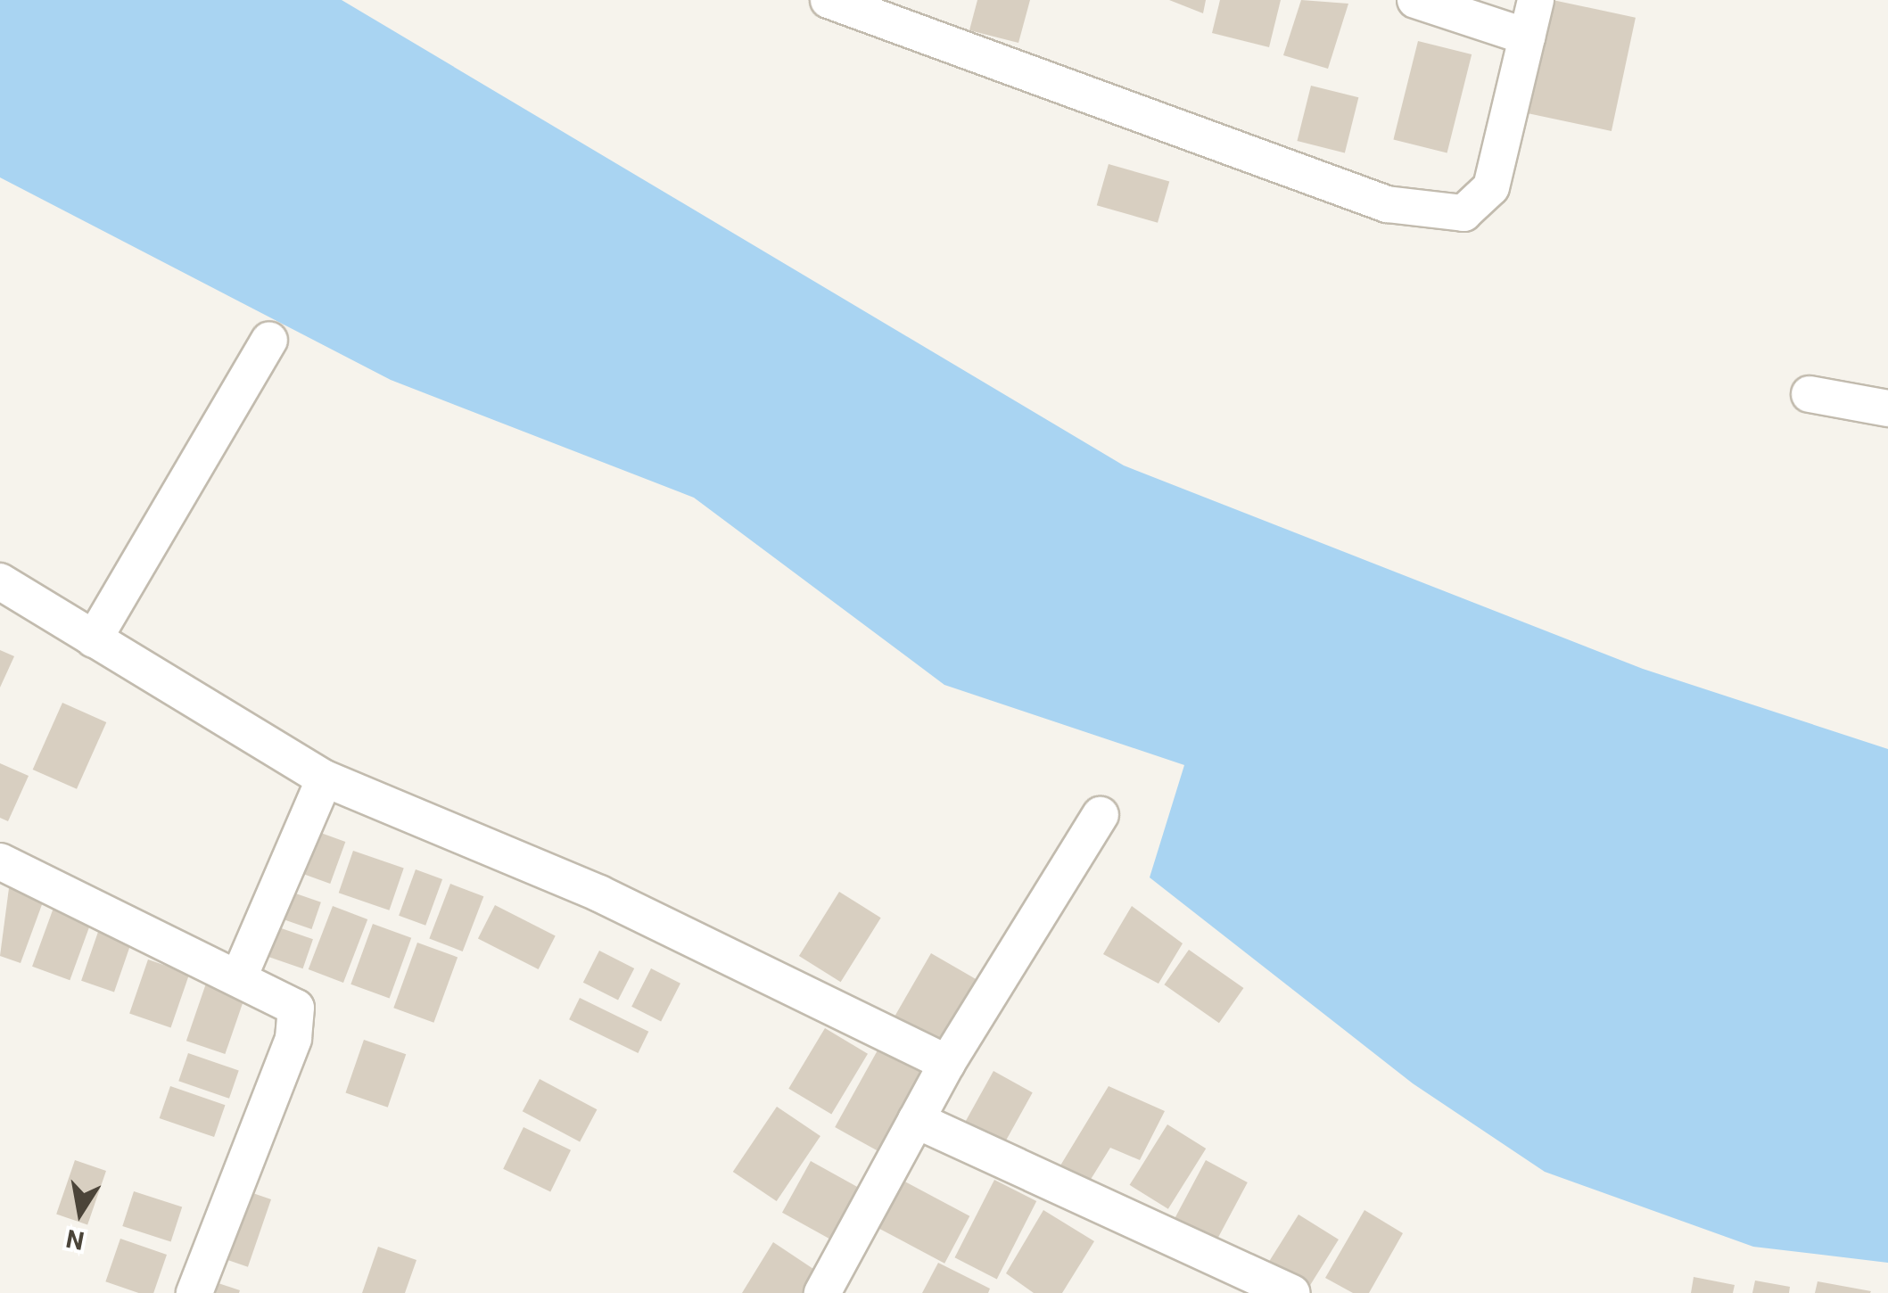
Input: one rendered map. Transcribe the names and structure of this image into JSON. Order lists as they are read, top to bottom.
{
  "north": "bottom"
}
